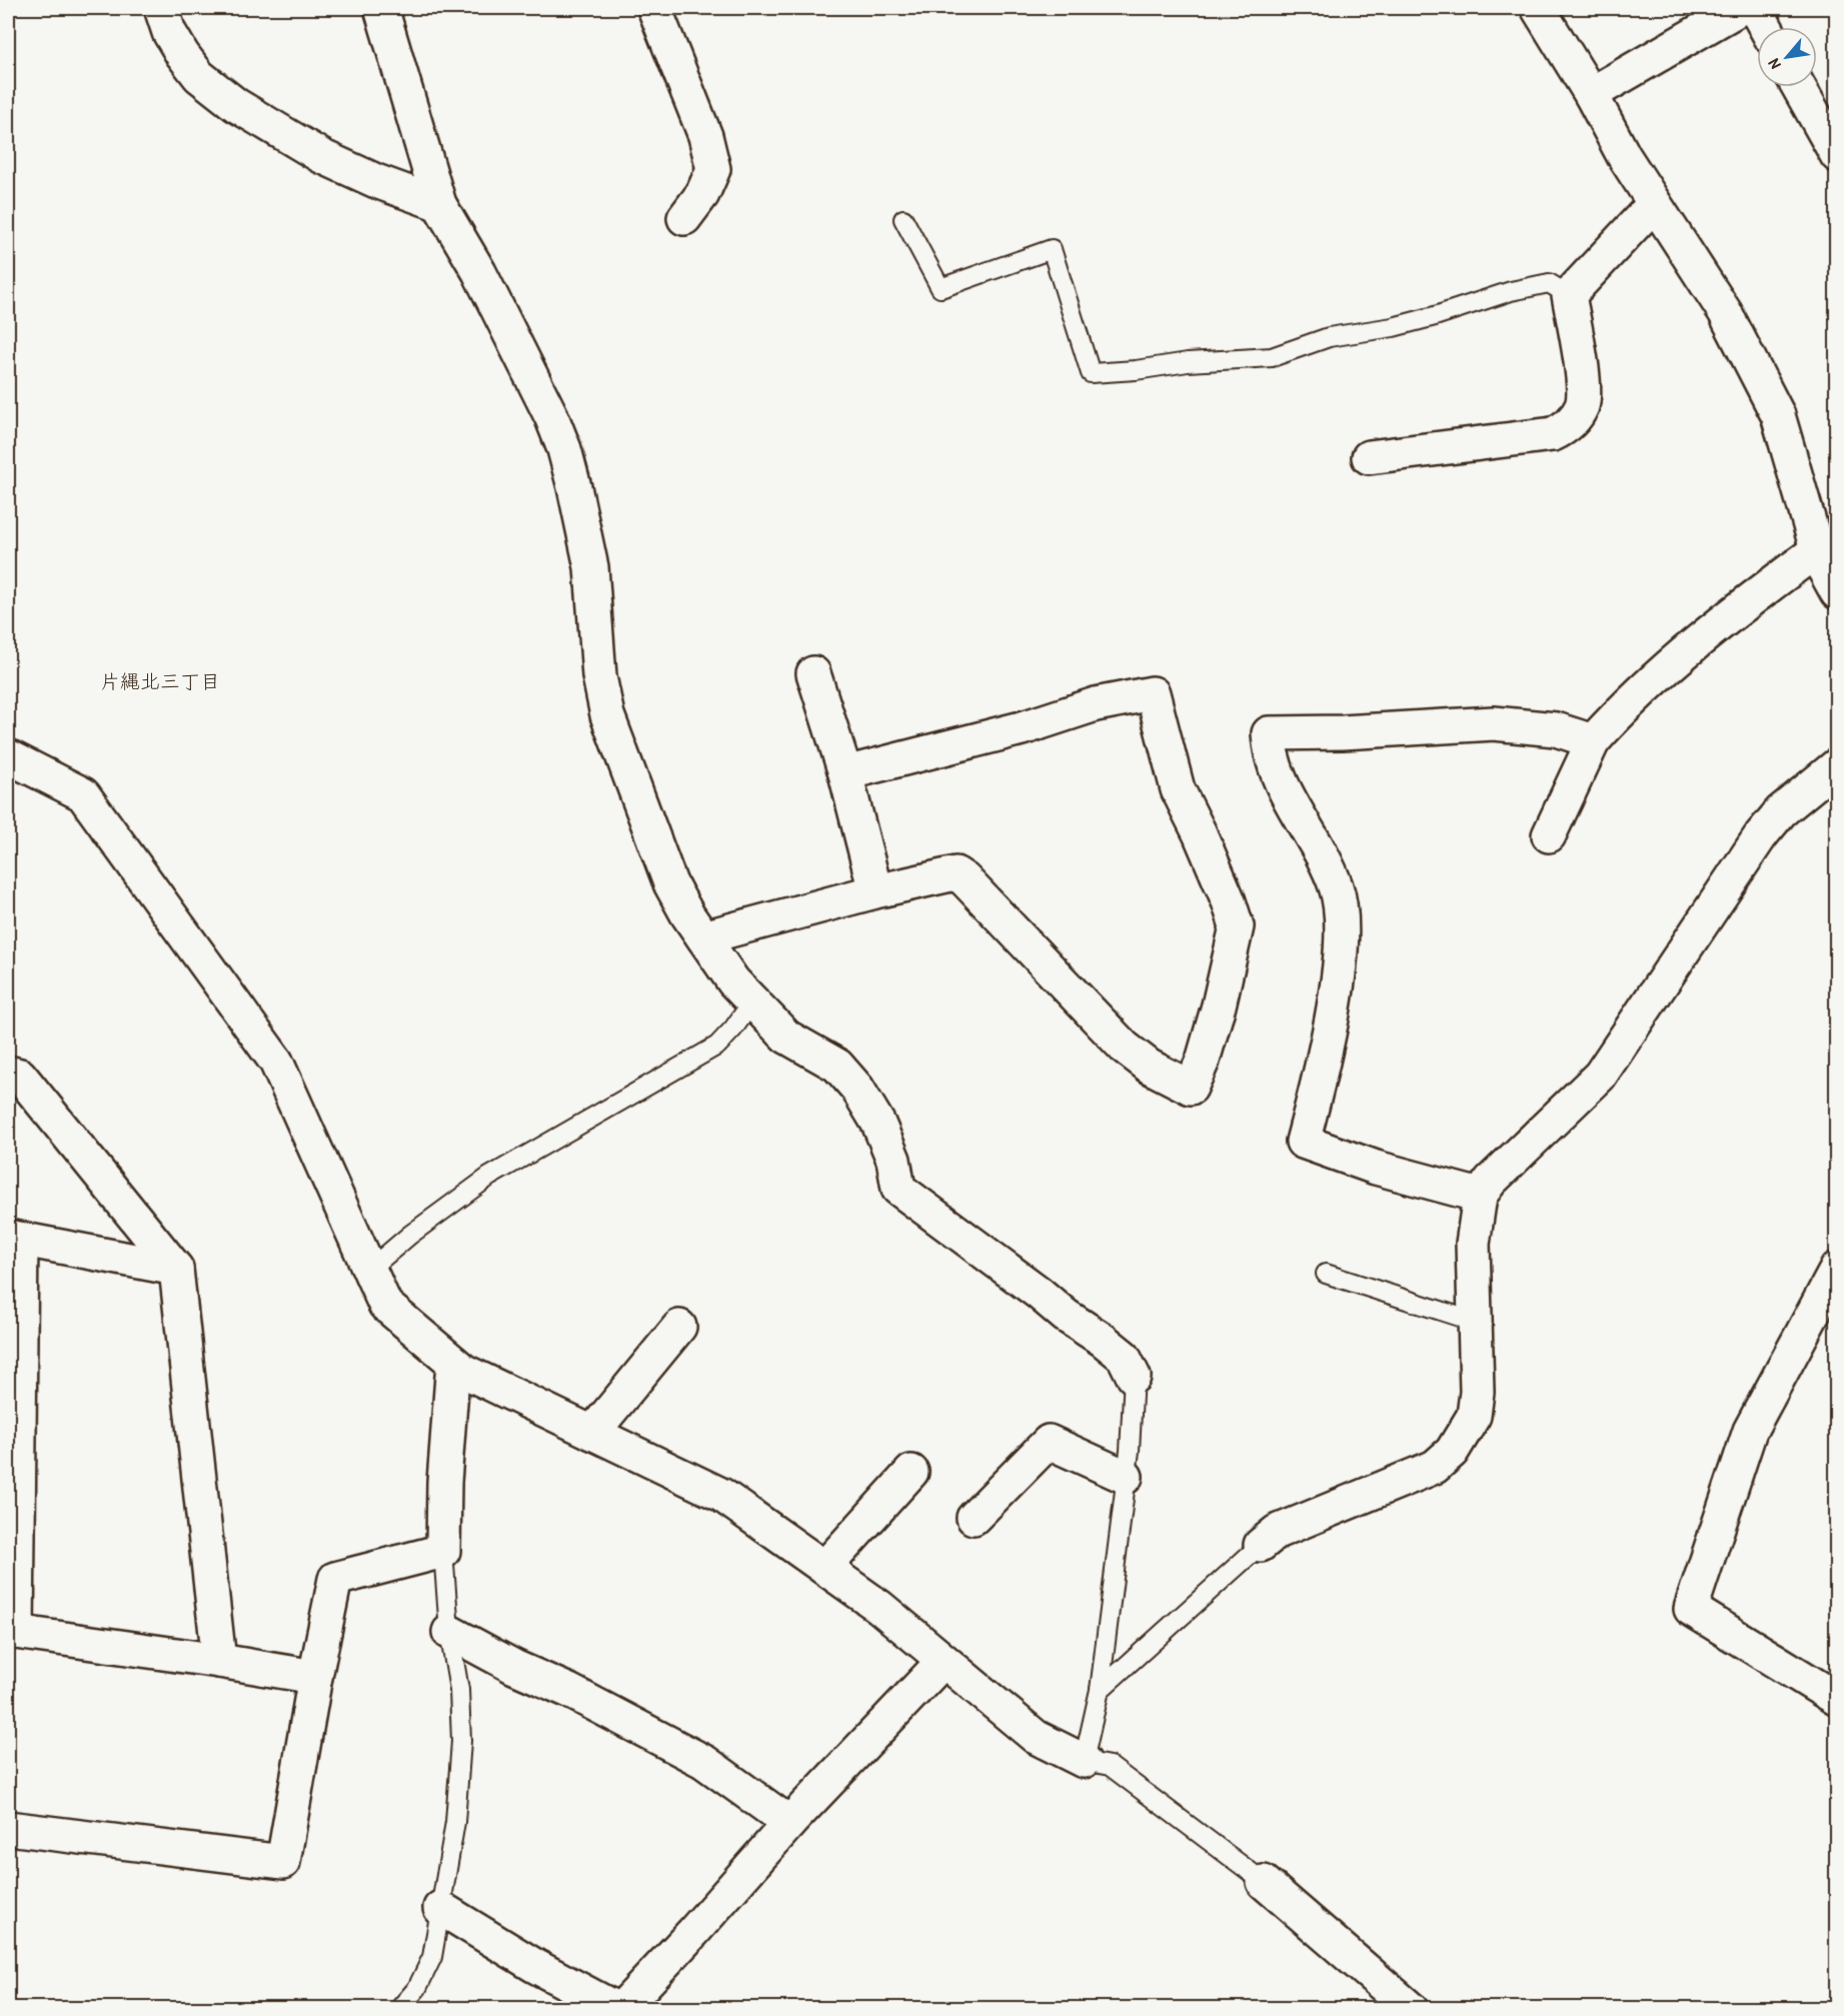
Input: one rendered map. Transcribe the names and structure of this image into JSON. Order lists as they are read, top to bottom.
{
  "districts": ["片縄北三丁目"],
  "north": "bottom left"
}
